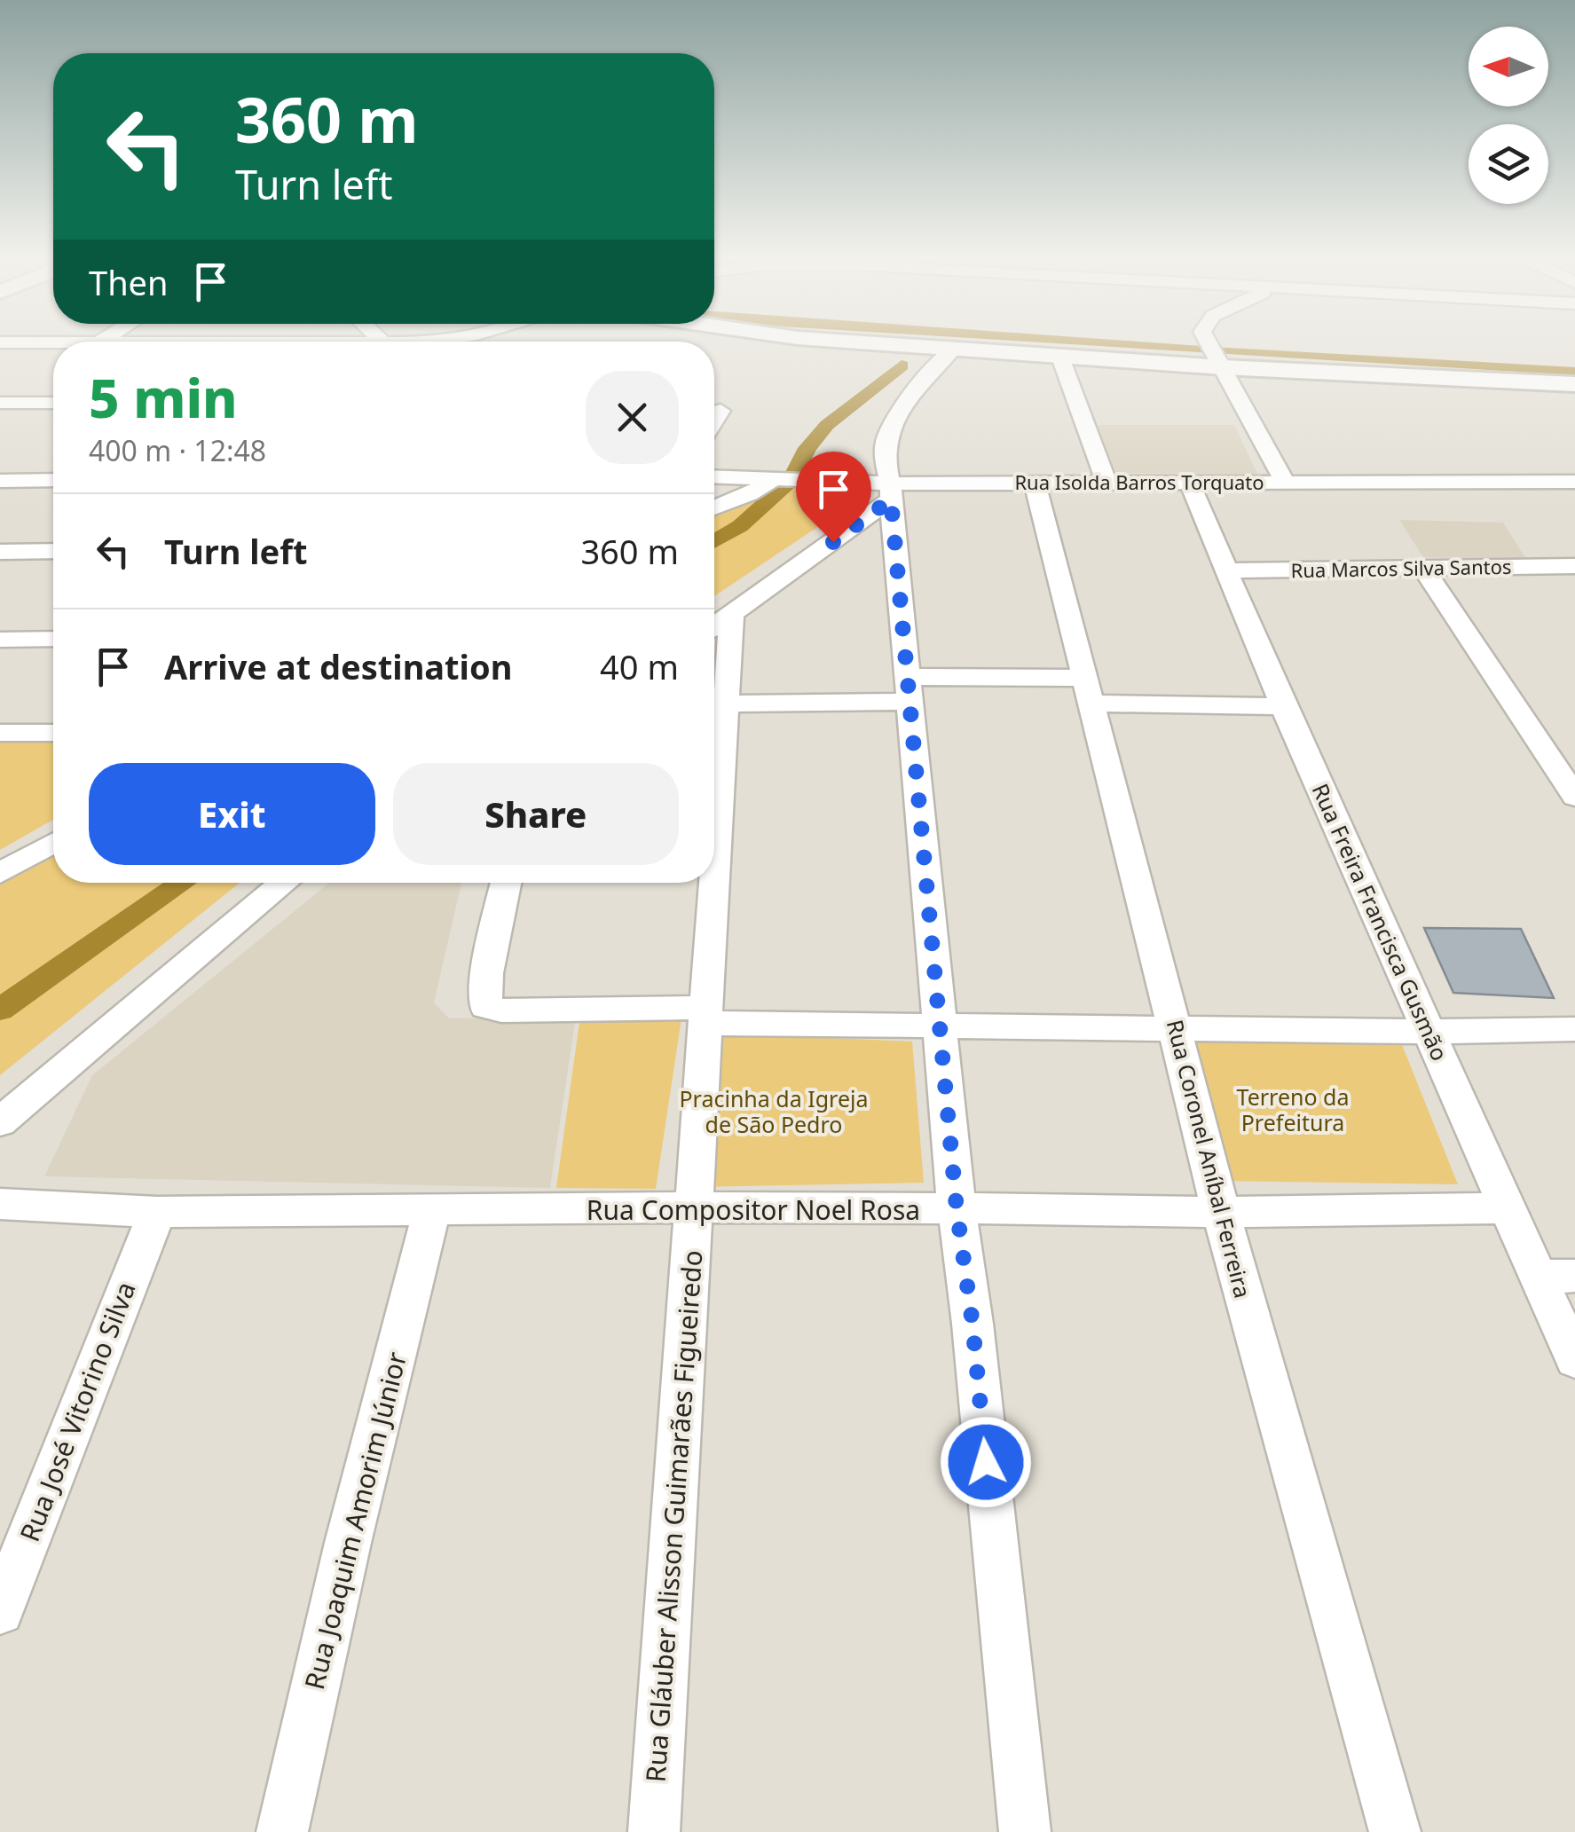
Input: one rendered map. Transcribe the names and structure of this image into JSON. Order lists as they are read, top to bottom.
{
  "streets": {
    "street": [
      "Rua Isolda Barros Torquato",
      "Rua Marcos Silva Santos",
      "Rua Freira Francisca Gusmão",
      "Rua Coronel Aníbal Ferreira",
      "Rua Compositor Noel Rosa",
      "Rua José Vitorino Silva",
      "Rua Gláuber Alisson Guimarães Figueiredo",
      "Rua Joaquim Amorim Júnior"
    ]
  },
  "crossings": [
    ["Rua Isolda Barros Torquato", "Rua Freira Francisca Gusmão"],
    ["Rua Isolda Barros Torquato", "Rua Coronel Aníbal Ferreira"],
    ["Rua Marcos Silva Santos", "Rua Freira Francisca Gusmão"],
    ["Rua Freira Francisca Gusmão", "Rua Compositor Noel Rosa"],
    ["Rua Coronel Aníbal Ferreira", "Rua Compositor Noel Rosa"],
    ["Rua Compositor Noel Rosa", "Rua José Vitorino Silva"],
    ["Rua Compositor Noel Rosa", "Rua Gláuber Alisson Guimarães Figueiredo"],
    ["Rua Compositor Noel Rosa", "Rua Joaquim Amorim Júnior"]
  ],
  "parks": ["Terreno da Prefeitura", "Pracinha da Igreja de São Pedro"],
  "north": "left",
  "page": {
    "turn": ["360 m", "Turn left"],
    "then": "Then",
    "heading": ["5 min", "400 m · 12:48"],
    "list": [
      {
        "name": "Turn left",
        "value": "360 m"
      },
      {
        "name": "Arrive at destination",
        "value": "40 m"
      }
    ],
    "buttons": ["Exit", "Share"]
  }
}
